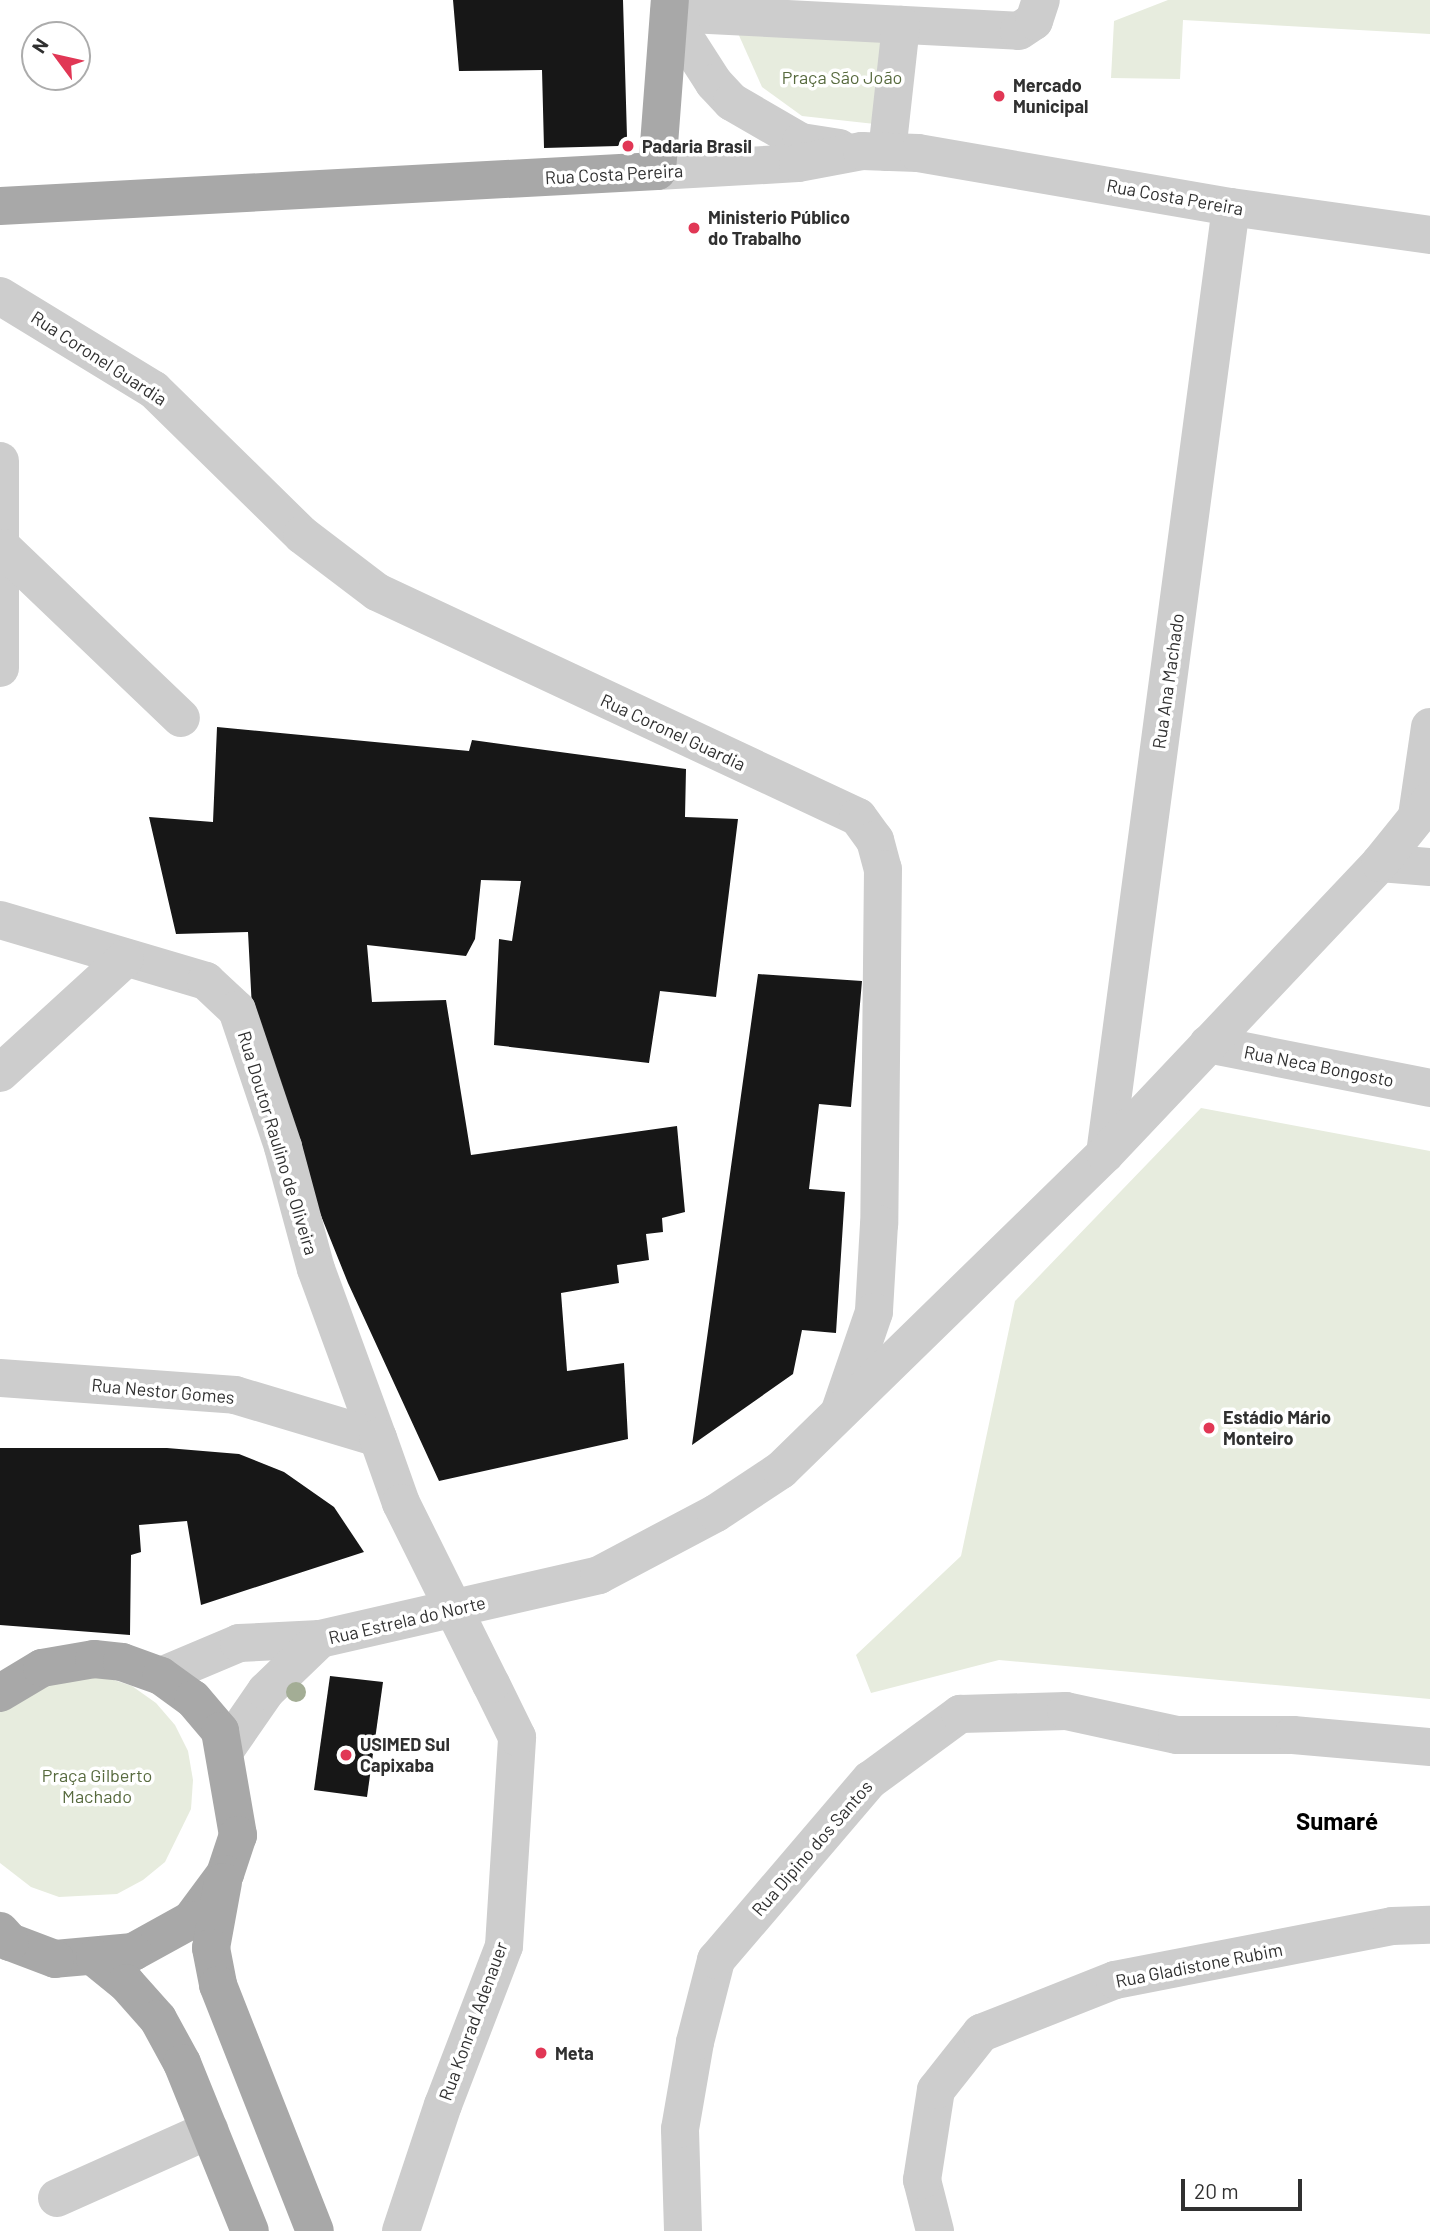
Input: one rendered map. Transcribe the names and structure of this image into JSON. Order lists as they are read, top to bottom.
{
  "streets": {
    "main road": ["Rua Costa Pereira"],
    "street": [
      "Rua Coronel Guardia",
      "Rua Ana Machado",
      "Rua Neca Bongosto",
      "Rua Doutor Raulino de Oliveira",
      "Rua Nestor Gomes",
      "Rua Estrela do Norte",
      "Rua Dipino dos Santos",
      "Rua Gladistone Rubim",
      "Rua Konrad Adenauer"
    ]
  },
  "crossings": [
    ["Rua Costa Pereira", "Rua Ana Machado"],
    ["Rua Coronel Guardia", "Rua Estrela do Norte"],
    ["Rua Ana Machado", "Rua Estrela do Norte"],
    ["Rua Neca Bongosto", "Rua Estrela do Norte"],
    ["Rua Doutor Raulino de Oliveira", "Rua Nestor Gomes"],
    ["Rua Doutor Raulino de Oliveira", "Rua Konrad Adenauer"],
    ["Rua Nestor Gomes", "Rua Konrad Adenauer"]
  ],
  "districts": ["Sumaré"],
  "parks": ["Praça São João", "Praça Gilberto Machado"],
  "places": [
    "Mercado Municipal",
    "Padaria Brasil",
    "Ministerio Público do Trabalho",
    "Estádio Mário Monteiro",
    "USIMED Sul Capixaba",
    "Meta"
  ],
  "scale_bar": "20 m",
  "north": "top left"
}
